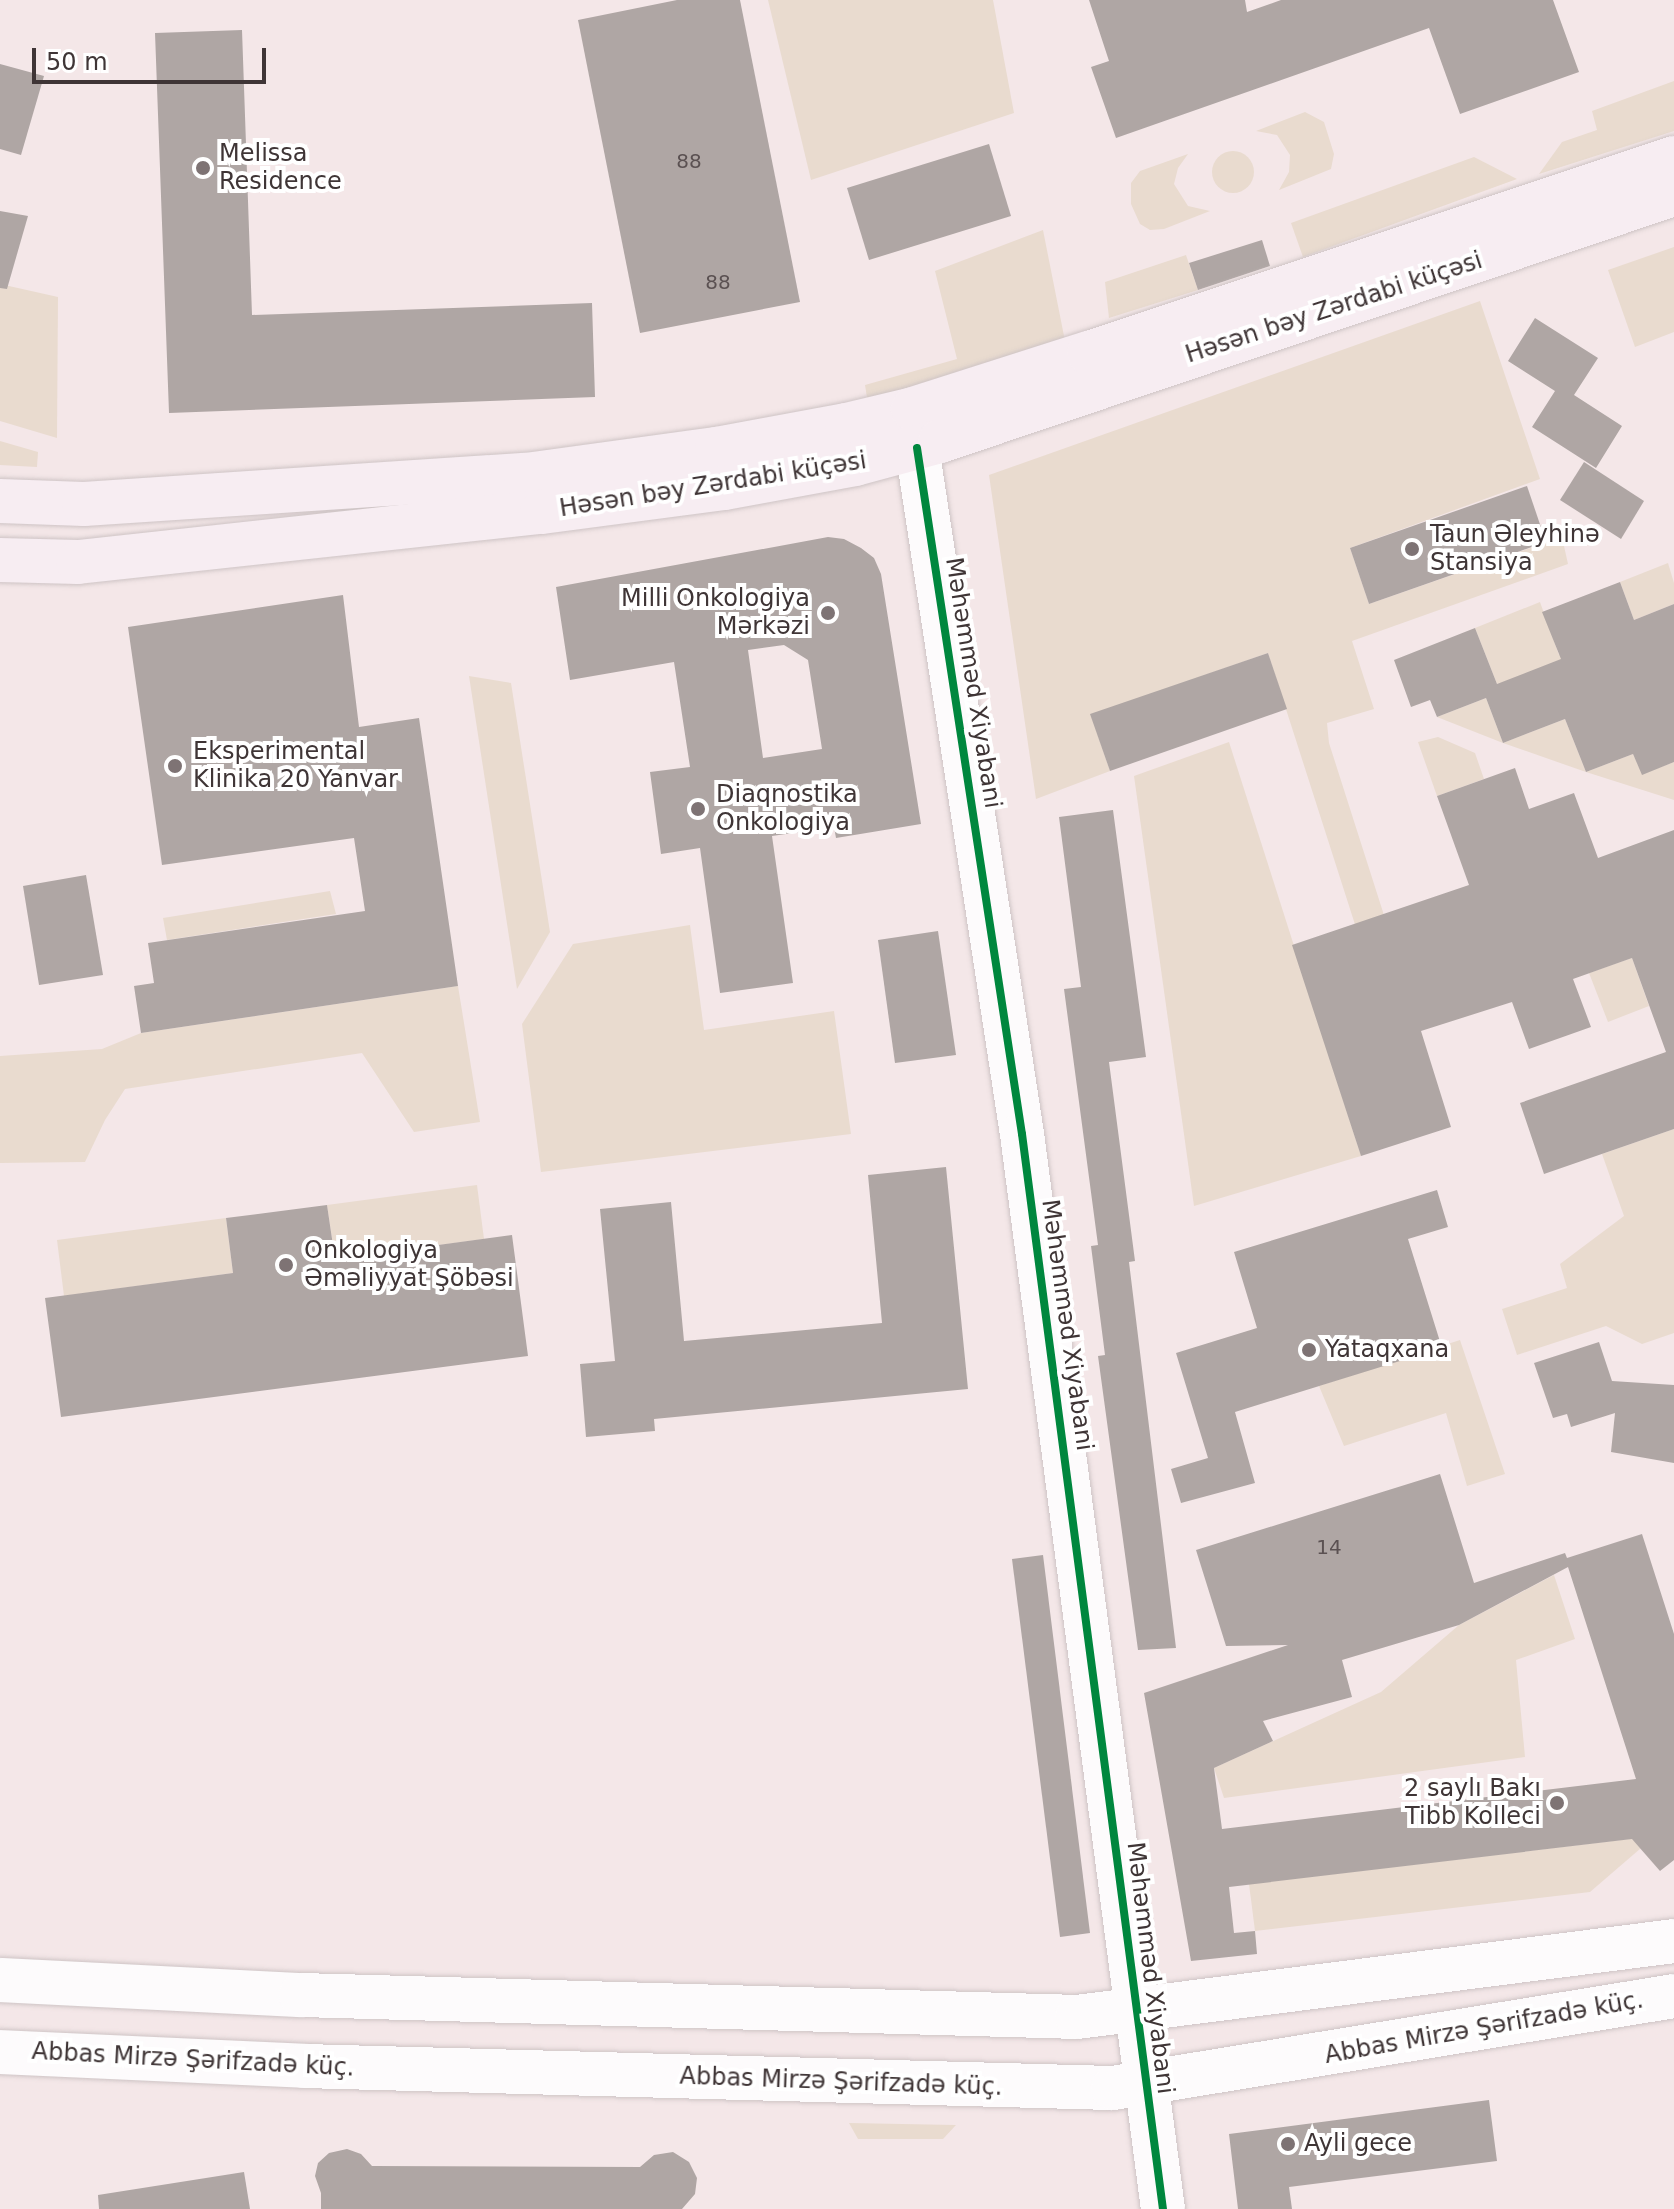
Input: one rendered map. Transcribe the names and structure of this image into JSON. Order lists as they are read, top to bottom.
{
  "streets": {
    "main road": ["Həsən bəy Zərdabi küçəsi", "Məhəmməd Xiyabani", "Abbas Mirzə Şərifzadə küç."]
  },
  "crossings": [
    ["Həsən bəy Zərdabi küçəsi", "Məhəmməd Xiyabani"],
    ["Məhəmməd Xiyabani", "Abbas Mirzə Şərifzadə küç."]
  ],
  "places": [
    "Melissa Residence",
    "Taun Əleyhinə Stansiya",
    "Milli Onkologiya Mərkəzi",
    "Eksperimental Klinika 20 Yanvar",
    "Diaqnostika Onkologiya",
    "Onkologiya Əməliyyat Şöbəsi",
    "Yataqxana",
    "2 saylı Bakı Tibb Kolleci",
    "Ayli gece"
  ],
  "house_numbers": ["88", "88", "14"],
  "scale_bar": "50 m"
}
